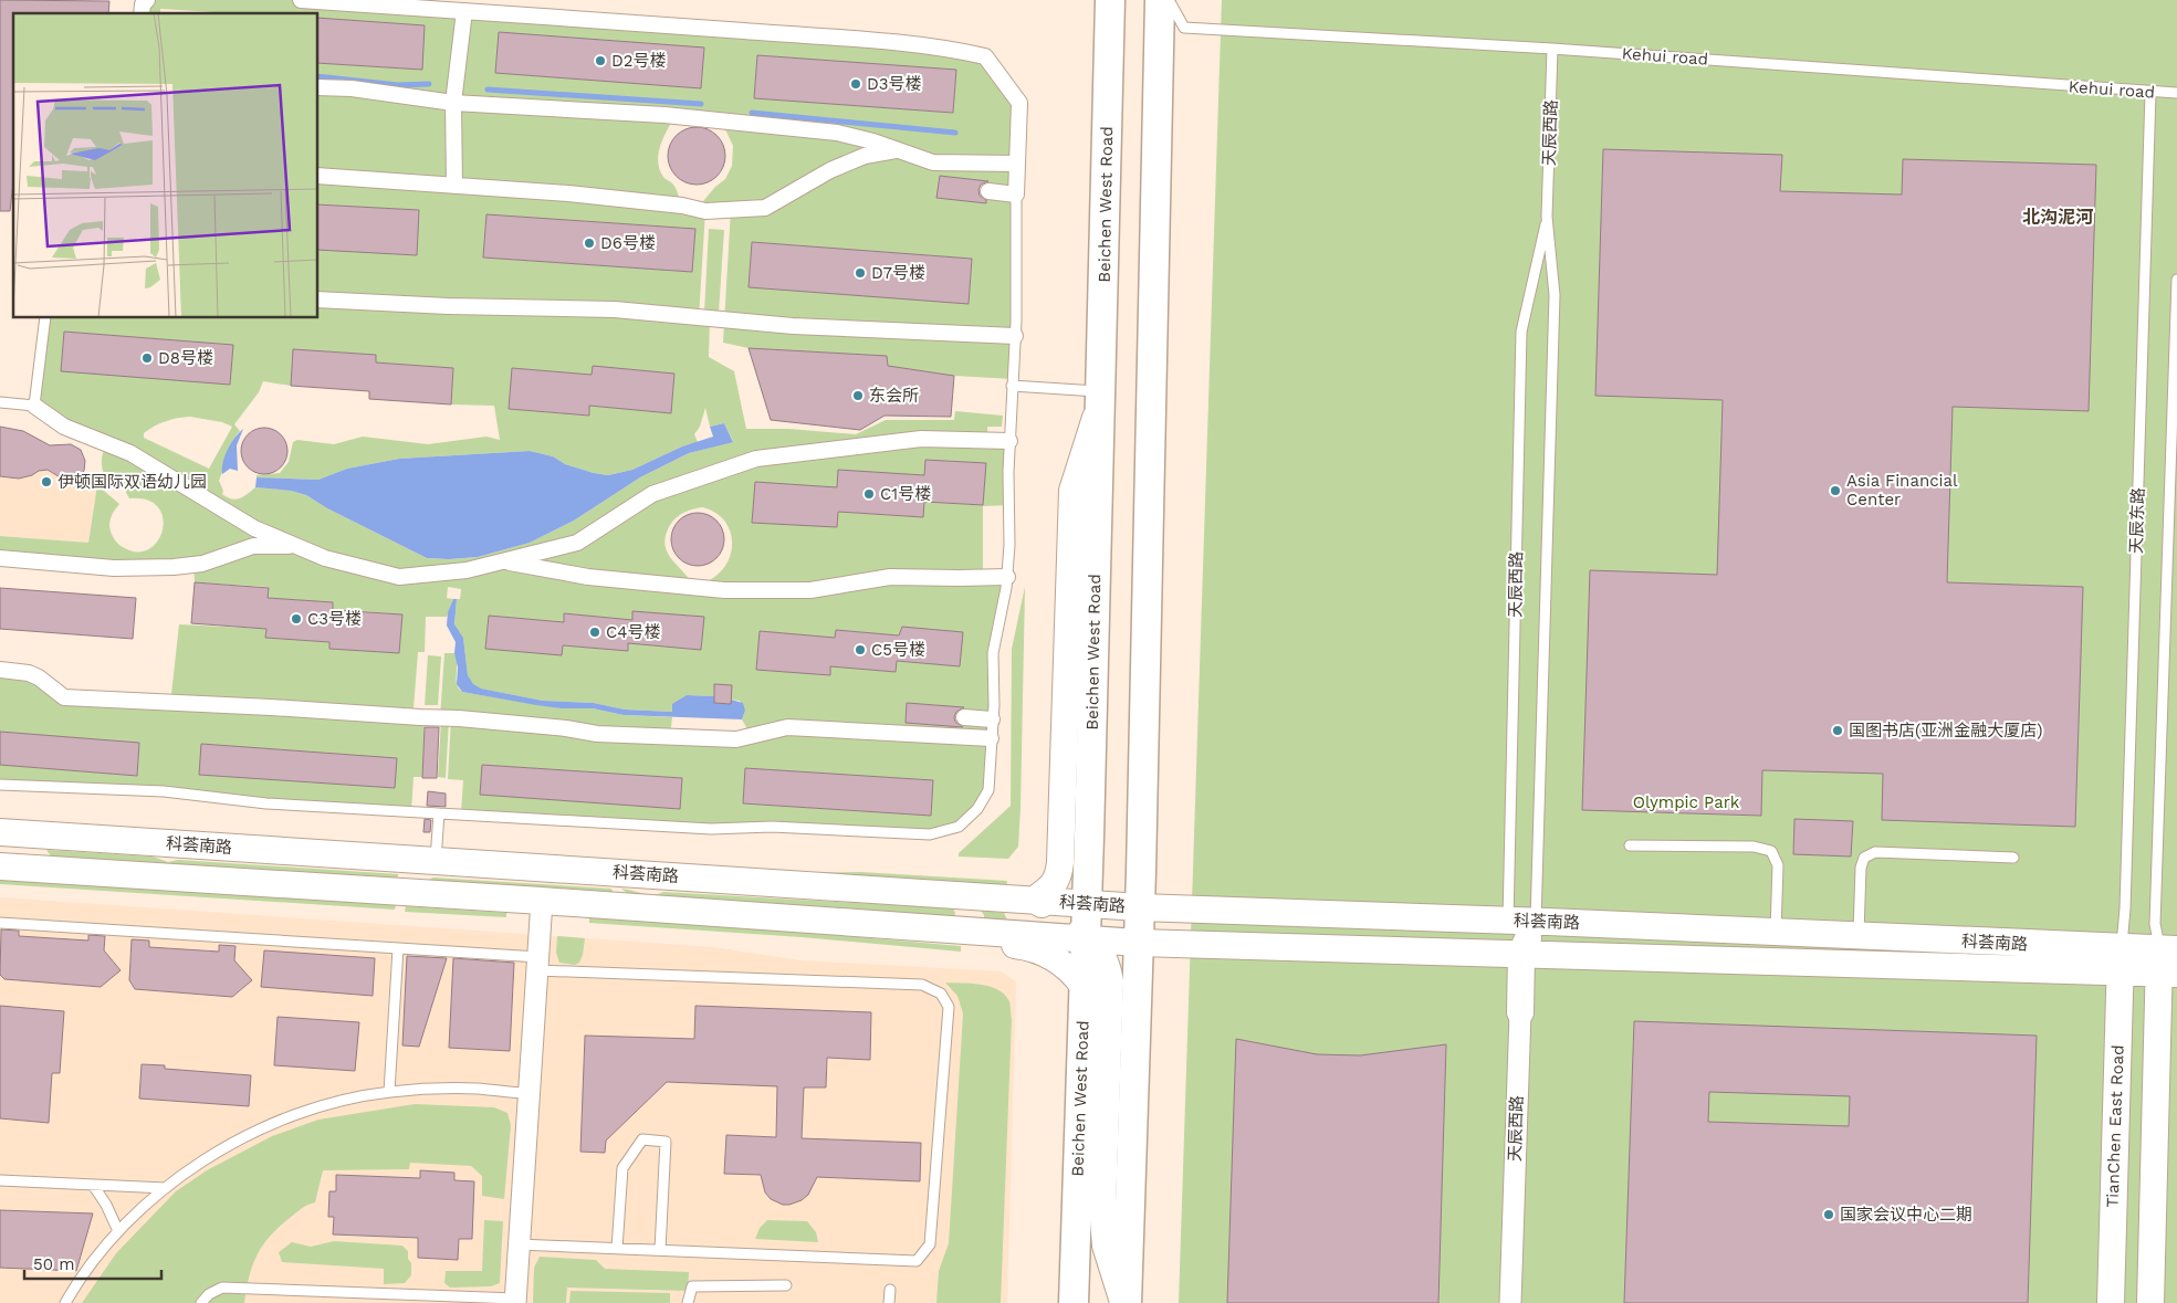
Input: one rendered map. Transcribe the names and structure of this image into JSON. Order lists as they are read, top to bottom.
{
  "streets": {
    "main road": ["Beichen West Road"],
    "street": ["天辰西路", "科荟南路", "TianChen East Road"],
    "lane": ["Kehui road", "天辰东路"]
  },
  "crossings": [
    ["Kehui road", "天辰西路"],
    ["Kehui road", "天辰东路"],
    ["天辰西路", "科荟南路"],
    ["Beichen West Road", "科荟南路"],
    ["天辰东路", "科荟南路"],
    ["天辰东路", "TianChen East Road"],
    ["科荟南路", "TianChen East Road"]
  ],
  "districts": ["北沟泥河"],
  "parks": ["Olympic Park"],
  "places": [
    "D2号楼",
    "D3号楼",
    "D6号楼",
    "D7号楼",
    "D8号楼",
    "东会所",
    "伊顿国际双语幼儿园",
    "Asia Financial Center",
    "C1号楼",
    "C3号楼",
    "C4号楼",
    "C5号楼",
    "国图书店(亚洲金融大厦店)",
    "国家会议中心二期"
  ],
  "scale_bar": "50 m"
}
